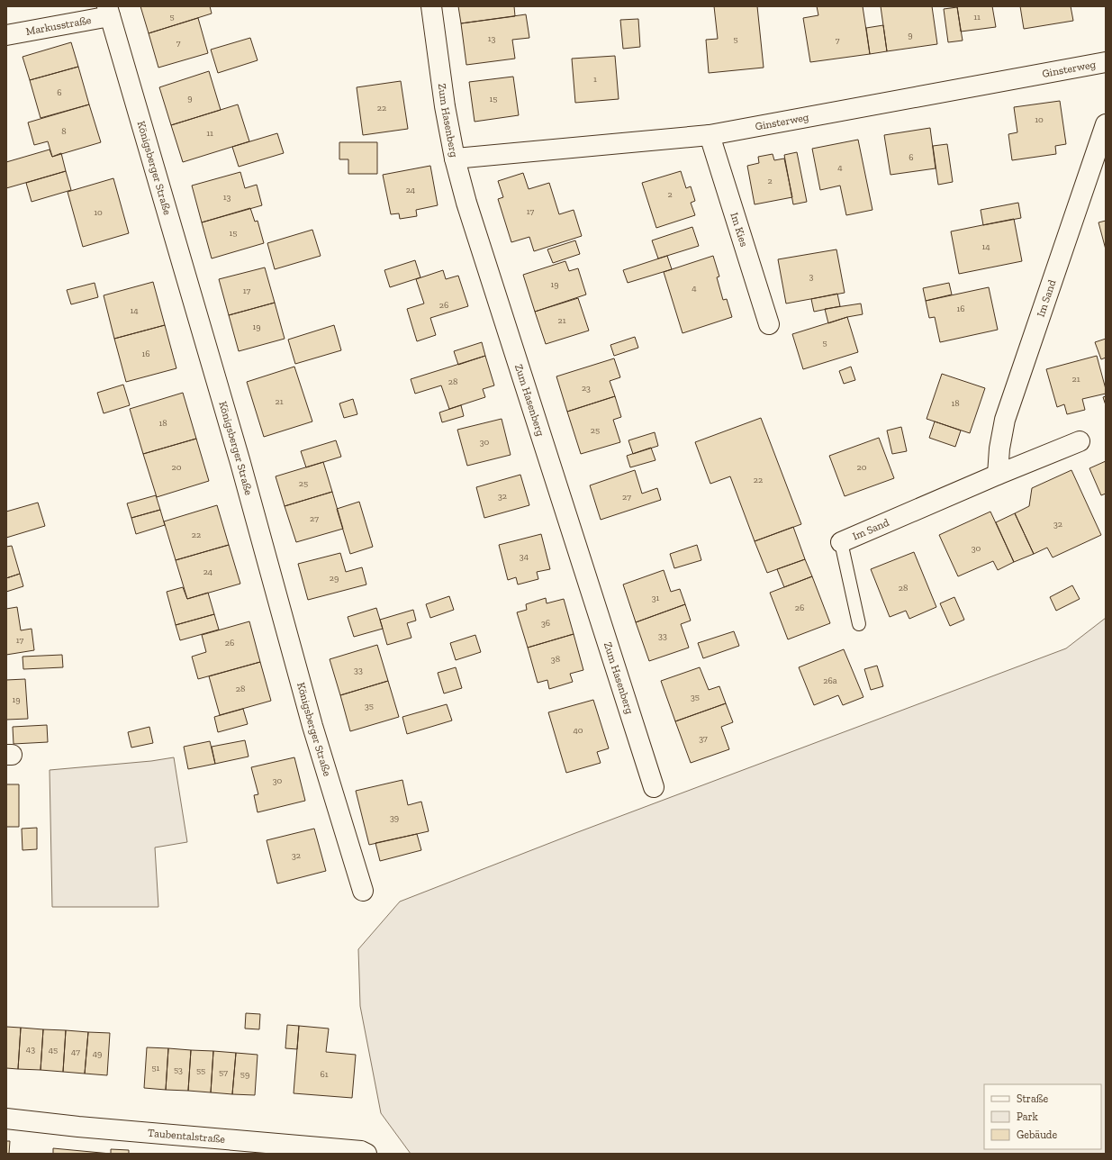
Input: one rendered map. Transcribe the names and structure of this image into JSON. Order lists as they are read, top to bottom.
{
  "streets": {
    "street": [
      "Markusstraße",
      "Ginsterweg",
      "Zum Hasenberg",
      "Königsberger Straße",
      "Im Kies",
      "Im Sand",
      "Taubentalstraße"
    ]
  },
  "crossings": [
    ["Markusstraße", "Königsberger Straße"],
    ["Ginsterweg", "Zum Hasenberg"],
    ["Ginsterweg", "Im Kies"]
  ],
  "house_numbers": [
    "5",
    "11",
    "9",
    "13",
    "5",
    "7",
    "7",
    "1",
    "6",
    "9",
    "15",
    "22",
    "10",
    "8",
    "11",
    "6",
    "4",
    "2",
    "24",
    "2",
    "13",
    "17",
    "10",
    "15",
    "14",
    "3",
    "19",
    "4",
    "17",
    "26",
    "16",
    "14",
    "21",
    "19",
    "5",
    "16",
    "21",
    "28",
    "23",
    "21",
    "18",
    "18",
    "25",
    "30",
    "20",
    "20",
    "22",
    "25",
    "32",
    "27",
    "27",
    "32",
    "22",
    "30",
    "34",
    "24",
    "29",
    "28",
    "31",
    "26",
    "36",
    "33",
    "17",
    "26",
    "38",
    "33",
    "26a",
    "28",
    "35",
    "19",
    "35",
    "40",
    "37",
    "30",
    "39",
    "32",
    "43",
    "45",
    "47",
    "49",
    "51",
    "53",
    "55",
    "57",
    "59",
    "61"
  ],
  "legend": ["Straße", "Park", "Gebäude"]
}
